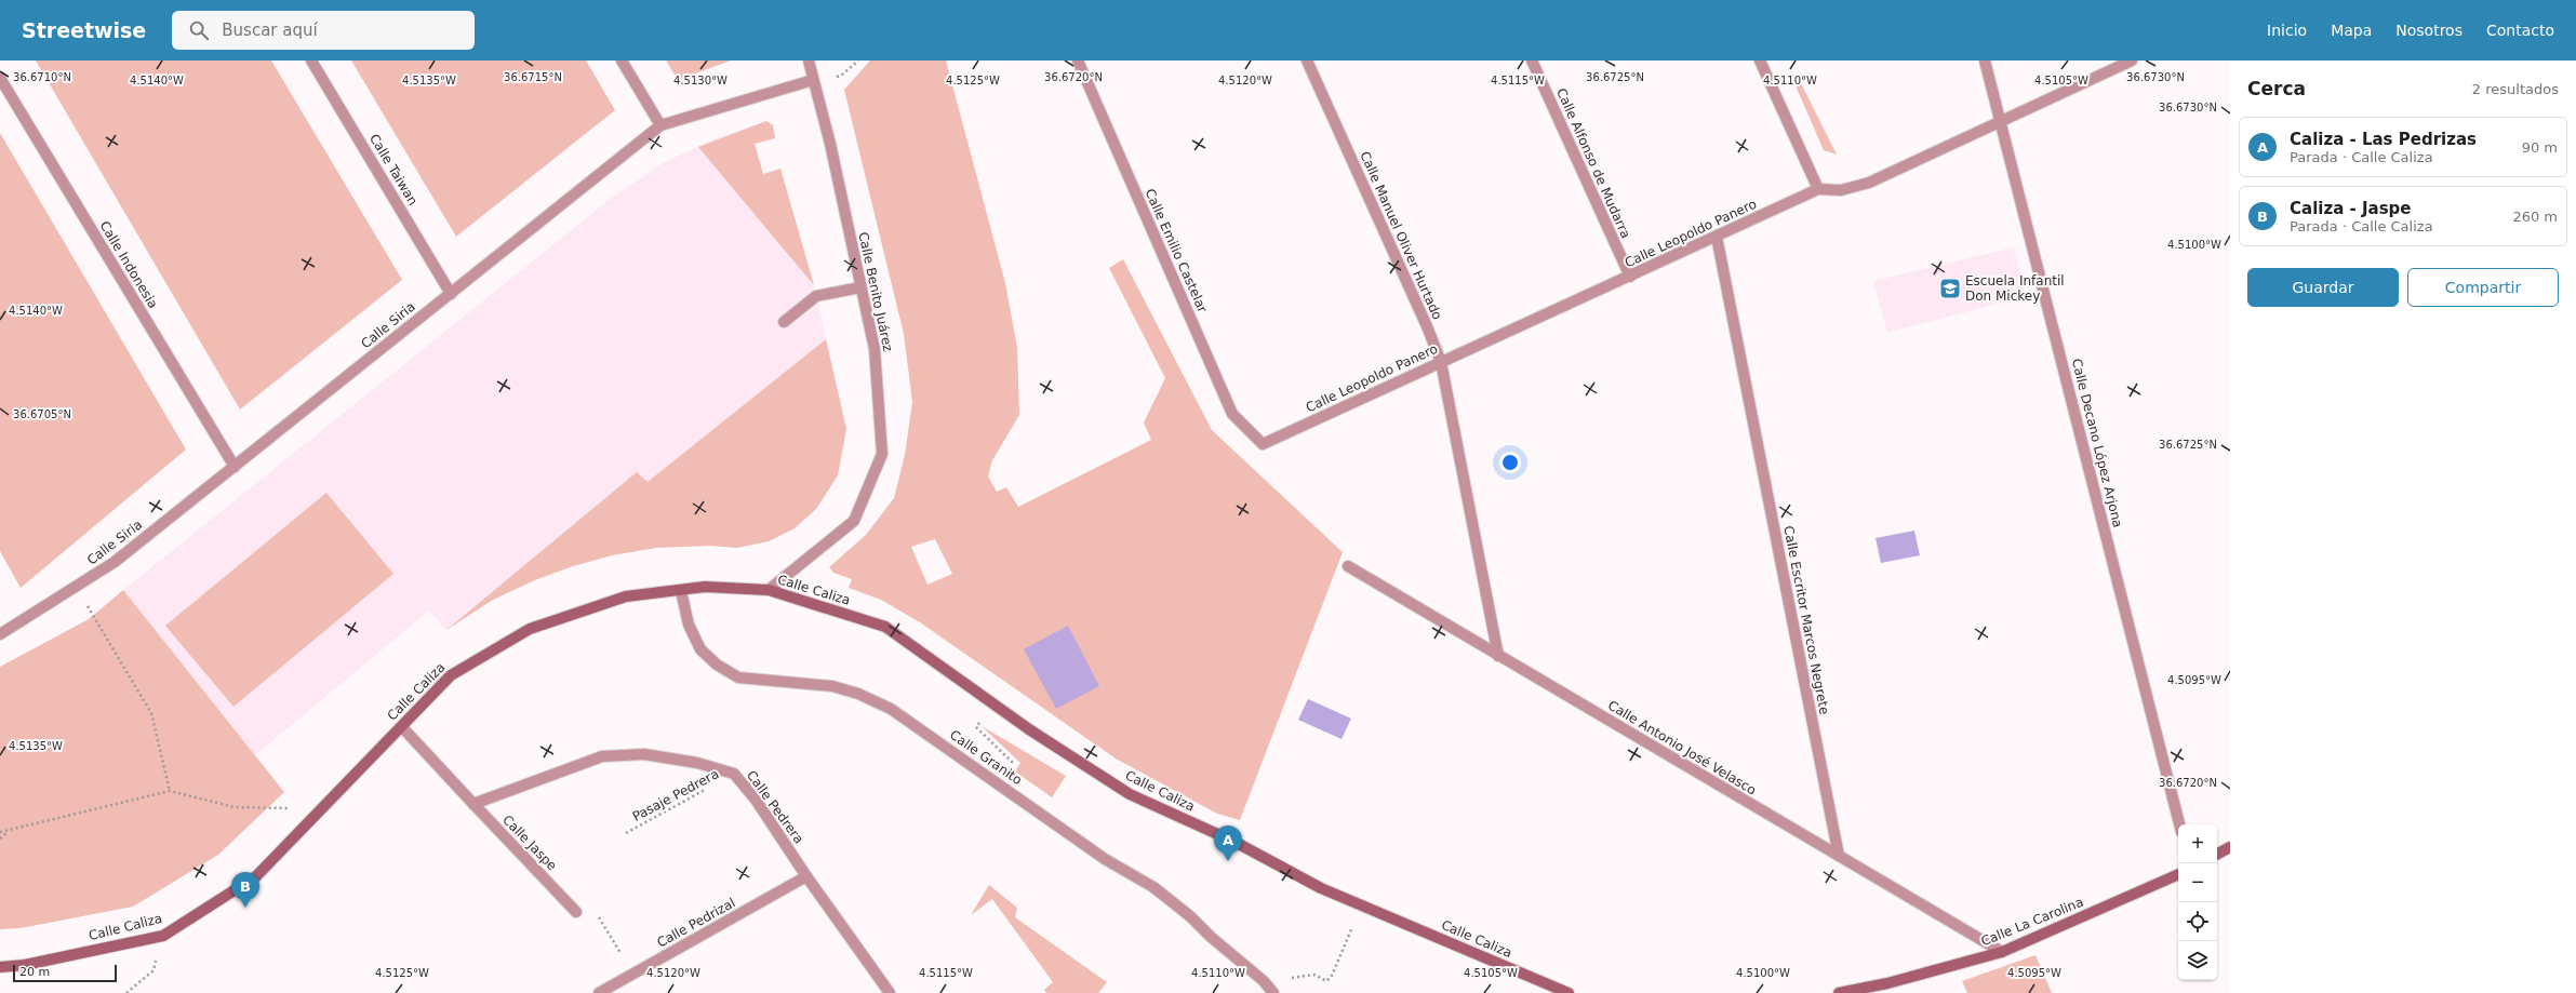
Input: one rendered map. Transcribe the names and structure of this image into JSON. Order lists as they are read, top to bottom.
{
  "streets": {
    "street": [
      "Calle Alfonso de Mudarra",
      "Calle Taiwan",
      "Calle Leopoldo Panero",
      "Calle Manuel Oliver Hurtado",
      "Calle Emilio Castelar",
      "Calle Indonesia",
      "Calle Benito Juárez",
      "Calle Siria",
      "Calle Decano López Arjona",
      "Calle Caliza",
      "Calle Escritor Marcos Negrete",
      "Calle Antonio José Velasco",
      "Calle Granito",
      "Calle Pedrera",
      "Calle Jaspe",
      "Calle La Carolina",
      "Calle Pedrizal"
    ],
    "path": ["Pasaje Pedrera"]
  },
  "crossings": [
    ["Calle Alfonso de Mudarra", "Calle Leopoldo Panero"],
    ["Calle Taiwan", "Calle Siria"],
    ["Calle Leopoldo Panero", "Calle Manuel Oliver Hurtado"],
    ["Calle Leopoldo Panero", "Calle Emilio Castelar"],
    ["Calle Leopoldo Panero", "Calle Decano López Arjona"],
    ["Calle Leopoldo Panero", "Calle Escritor Marcos Negrete"],
    ["Calle Manuel Oliver Hurtado", "Calle Antonio José Velasco"],
    ["Calle Indonesia", "Calle Siria"],
    ["Calle Benito Juárez", "Calle Siria"],
    ["Calle Benito Juárez", "Calle Caliza"],
    ["Calle Caliza", "Calle Granito"],
    ["Calle Caliza", "Calle Jaspe"],
    ["Calle Escritor Marcos Negrete", "Calle Antonio José Velasco"],
    ["Calle Antonio José Velasco", "Calle La Carolina"],
    ["Pasaje Pedrera", "Calle Pedrera"],
    ["Calle Pedrera", "Calle Jaspe"],
    ["Calle Pedrera", "Calle Pedrizal"]
  ],
  "places": {
    "school or university": ["Escuela Infantil Don Mickey"]
  },
  "scale_bar": "20 m",
  "page": {
    "header": "Streetwise",
    "search": "Buscar aquí",
    "nav": [
      "Inicio",
      "Mapa",
      "Nosotros",
      "Contacto"
    ],
    "heading": ["Cerca", "2 resultados"],
    "list": [
      {
        "mark": "A",
        "name": "Caliza - Las Pedrizas",
        "note": "Parada · Calle Caliza",
        "value": "90 m"
      },
      {
        "mark": "B",
        "name": "Caliza - Jaspe",
        "note": "Parada · Calle Caliza",
        "value": "260 m"
      }
    ],
    "buttons": ["Guardar", "Compartir"],
    "map_buttons": ["+", "−"],
    "pins": ["A", "B"],
    "scale": "20 m"
  },
  "coordinates": [
    "36.6710°N",
    "36.6720°N",
    "36.6725°N",
    "36.6730°N",
    "36.6715°N",
    "4.5140°W",
    "4.5135°W",
    "4.5130°W",
    "4.5125°W",
    "4.5120°W",
    "4.5115°W",
    "4.5110°W",
    "4.5105°W",
    "4.5100°W",
    "36.6705°N",
    "4.5095°W"
  ]
}
